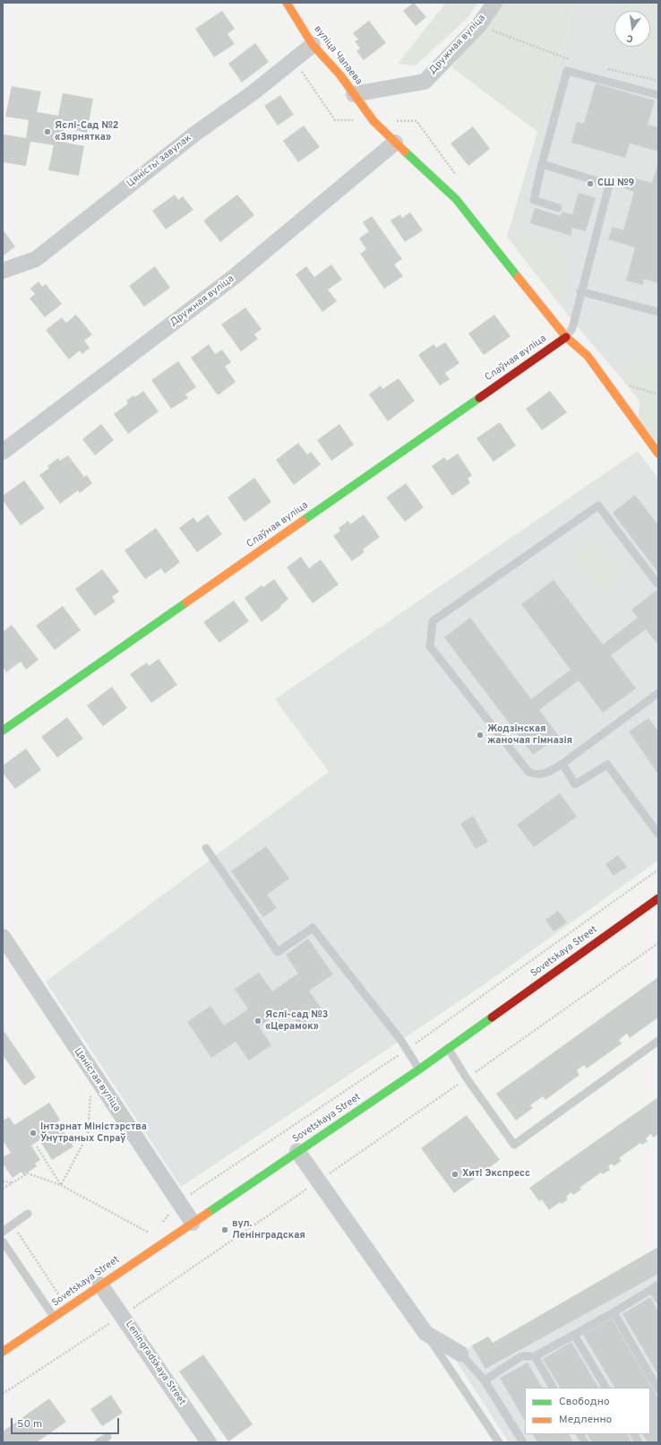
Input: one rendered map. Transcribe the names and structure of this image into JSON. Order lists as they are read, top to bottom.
{
  "streets": {
    "street": [
      "Дружная вуліца",
      "вуліца Чапаева",
      "Цяністы завулак",
      "Слаўная вуліца",
      "Sovetskaya Street",
      "Цяністая вуліца",
      "Leningradskaya Street"
    ]
  },
  "crossings": [
    ["Дружная вуліца", "вуліца Чапаева"],
    ["вуліца Чапаева", "Цяністы завулак"],
    ["вуліца Чапаева", "Слаўная вуліца"],
    ["Sovetskaya Street", "Цяністая вуліца"],
    ["Sovetskaya Street", "Leningradskaya Street"]
  ],
  "places": [
    "Яслі-Сад №2 «Зярнятка»",
    "СШ №9",
    "Жодзінская жаночая гімназія",
    "Яслі-сад №3 «Церамок»",
    "Інтэрнат Міністэрства Ўнутраных Спраў",
    "Хит! Экспресс",
    "вул. Ленінградская"
  ],
  "legend": ["Свободно", "Медленно"],
  "scale_bar": "50 m",
  "north": "bottom"
}
